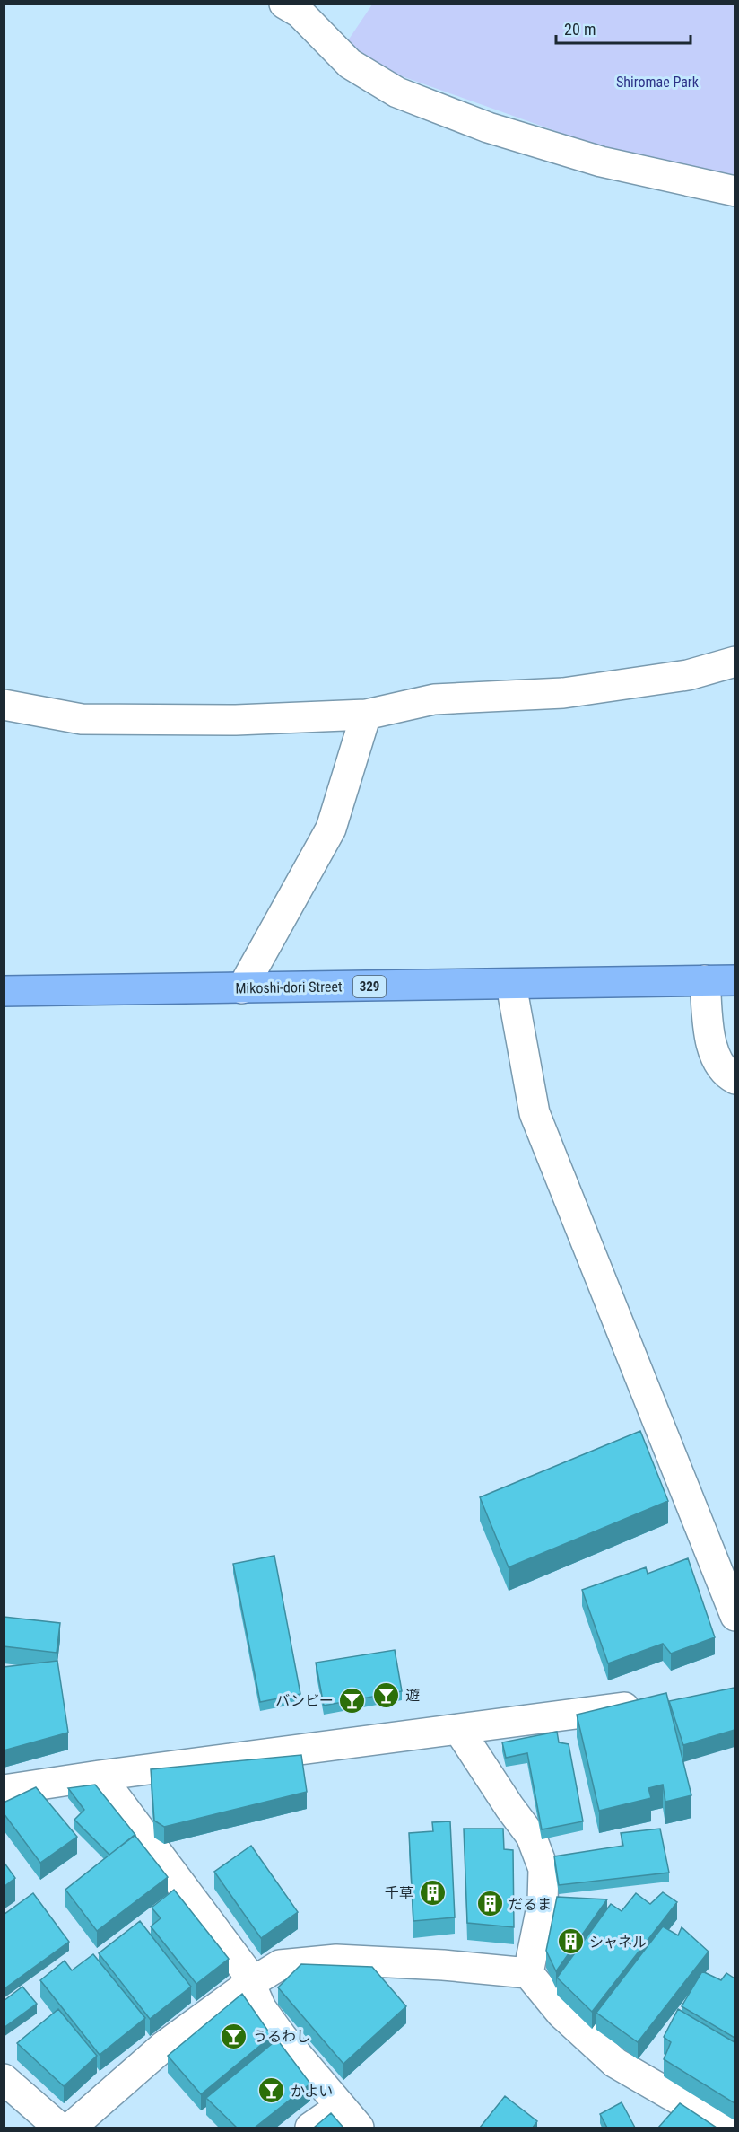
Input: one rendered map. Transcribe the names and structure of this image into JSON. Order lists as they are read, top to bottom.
{
  "streets": {
    "highway": ["329", "Mikoshi-dori Street"]
  },
  "parks": ["Shiromae Park"],
  "places": {
    "bar": [
      "遊",
      "バンビー",
      "うるわし",
      "かよい"
    ],
    "building": ["千草", "だるま", "シャネル"]
  },
  "scale_bar": "20 m"
}
